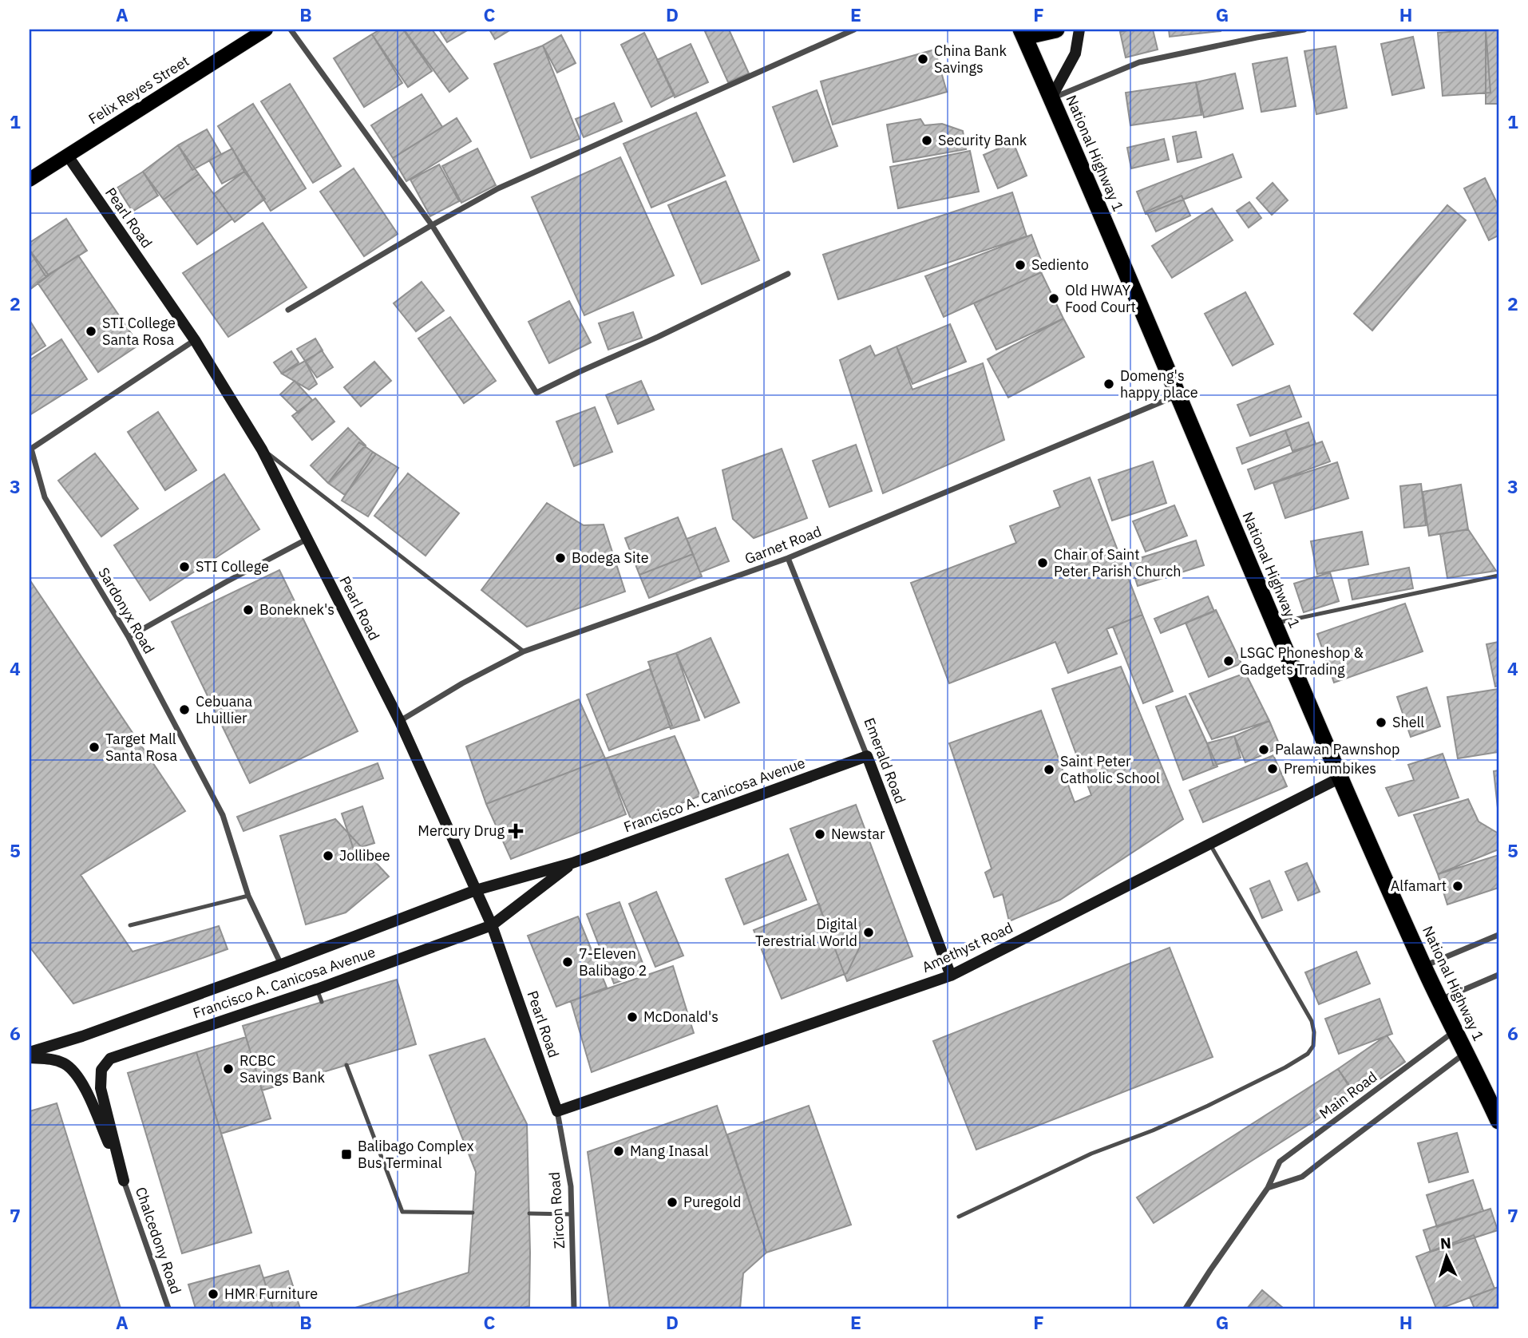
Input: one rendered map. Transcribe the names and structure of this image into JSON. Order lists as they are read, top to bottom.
{
  "streets": {
    "highway": ["National Highway 1"],
    "main road": ["Felix Reyes Street"],
    "street": [
      "Pearl Road",
      "Garnet Road",
      "Sardonyx Road",
      "Emerald Road",
      "Francisco A. Canicosa Avenue",
      "Amethyst Road",
      "Main Road",
      "Zircon Road",
      "Chalcedony Road"
    ]
  },
  "crossings": [
    ["Felix Reyes Street", "Pearl Road"],
    ["National Highway 1", "Garnet Road"],
    ["National Highway 1", "Amethyst Road"],
    ["National Highway 1", "Main Road"],
    ["Pearl Road", "Garnet Road"],
    ["Pearl Road", "Sardonyx Road"],
    ["Pearl Road", "Francisco A. Canicosa Avenue"],
    ["Pearl Road", "Amethyst Road"],
    ["Pearl Road", "Zircon Road"],
    ["Garnet Road", "Emerald Road"],
    ["Sardonyx Road", "Francisco A. Canicosa Avenue"],
    ["Emerald Road", "Francisco A. Canicosa Avenue"],
    ["Emerald Road", "Amethyst Road"],
    ["Francisco A. Canicosa Avenue", "Chalcedony Road"],
    ["Amethyst Road", "Zircon Road"]
  ],
  "places": {
    "other": [
      "China Bank Savings",
      "Security Bank",
      "Sediento",
      "Old HWAY Food Court",
      "STI College Santa Rosa",
      "Domeng's happy place",
      "Bodega Site",
      "Chair of Saint Peter Parish Church",
      "STI College",
      "Boneknek's",
      "LSGC Phoneshop & Gadgets Trading",
      "Cebuana Lhuillier",
      "Shell",
      "Target Mall Santa Rosa",
      "Palawan Pawnshop",
      "Premiumbikes",
      "Saint Peter Catholic School",
      "Newstar",
      "Jollibee",
      "Alfamart",
      "Digital Terestrial World",
      "7-Eleven Balibago 2",
      "McDonald's",
      "RCBC Savings Bank",
      "Mang Inasal",
      "Puregold",
      "HMR Furniture"
    ],
    "health": ["Mercury Drug"],
    "transit": ["Balibago Complex Bus Terminal"]
  },
  "north": "top",
  "grid": {
    "columns": [
      "A",
      "B",
      "C",
      "D",
      "E",
      "F",
      "G",
      "H"
    ],
    "rows": [
      "1",
      "2",
      "3",
      "4",
      "5",
      "6",
      "7"
    ]
  }
}
